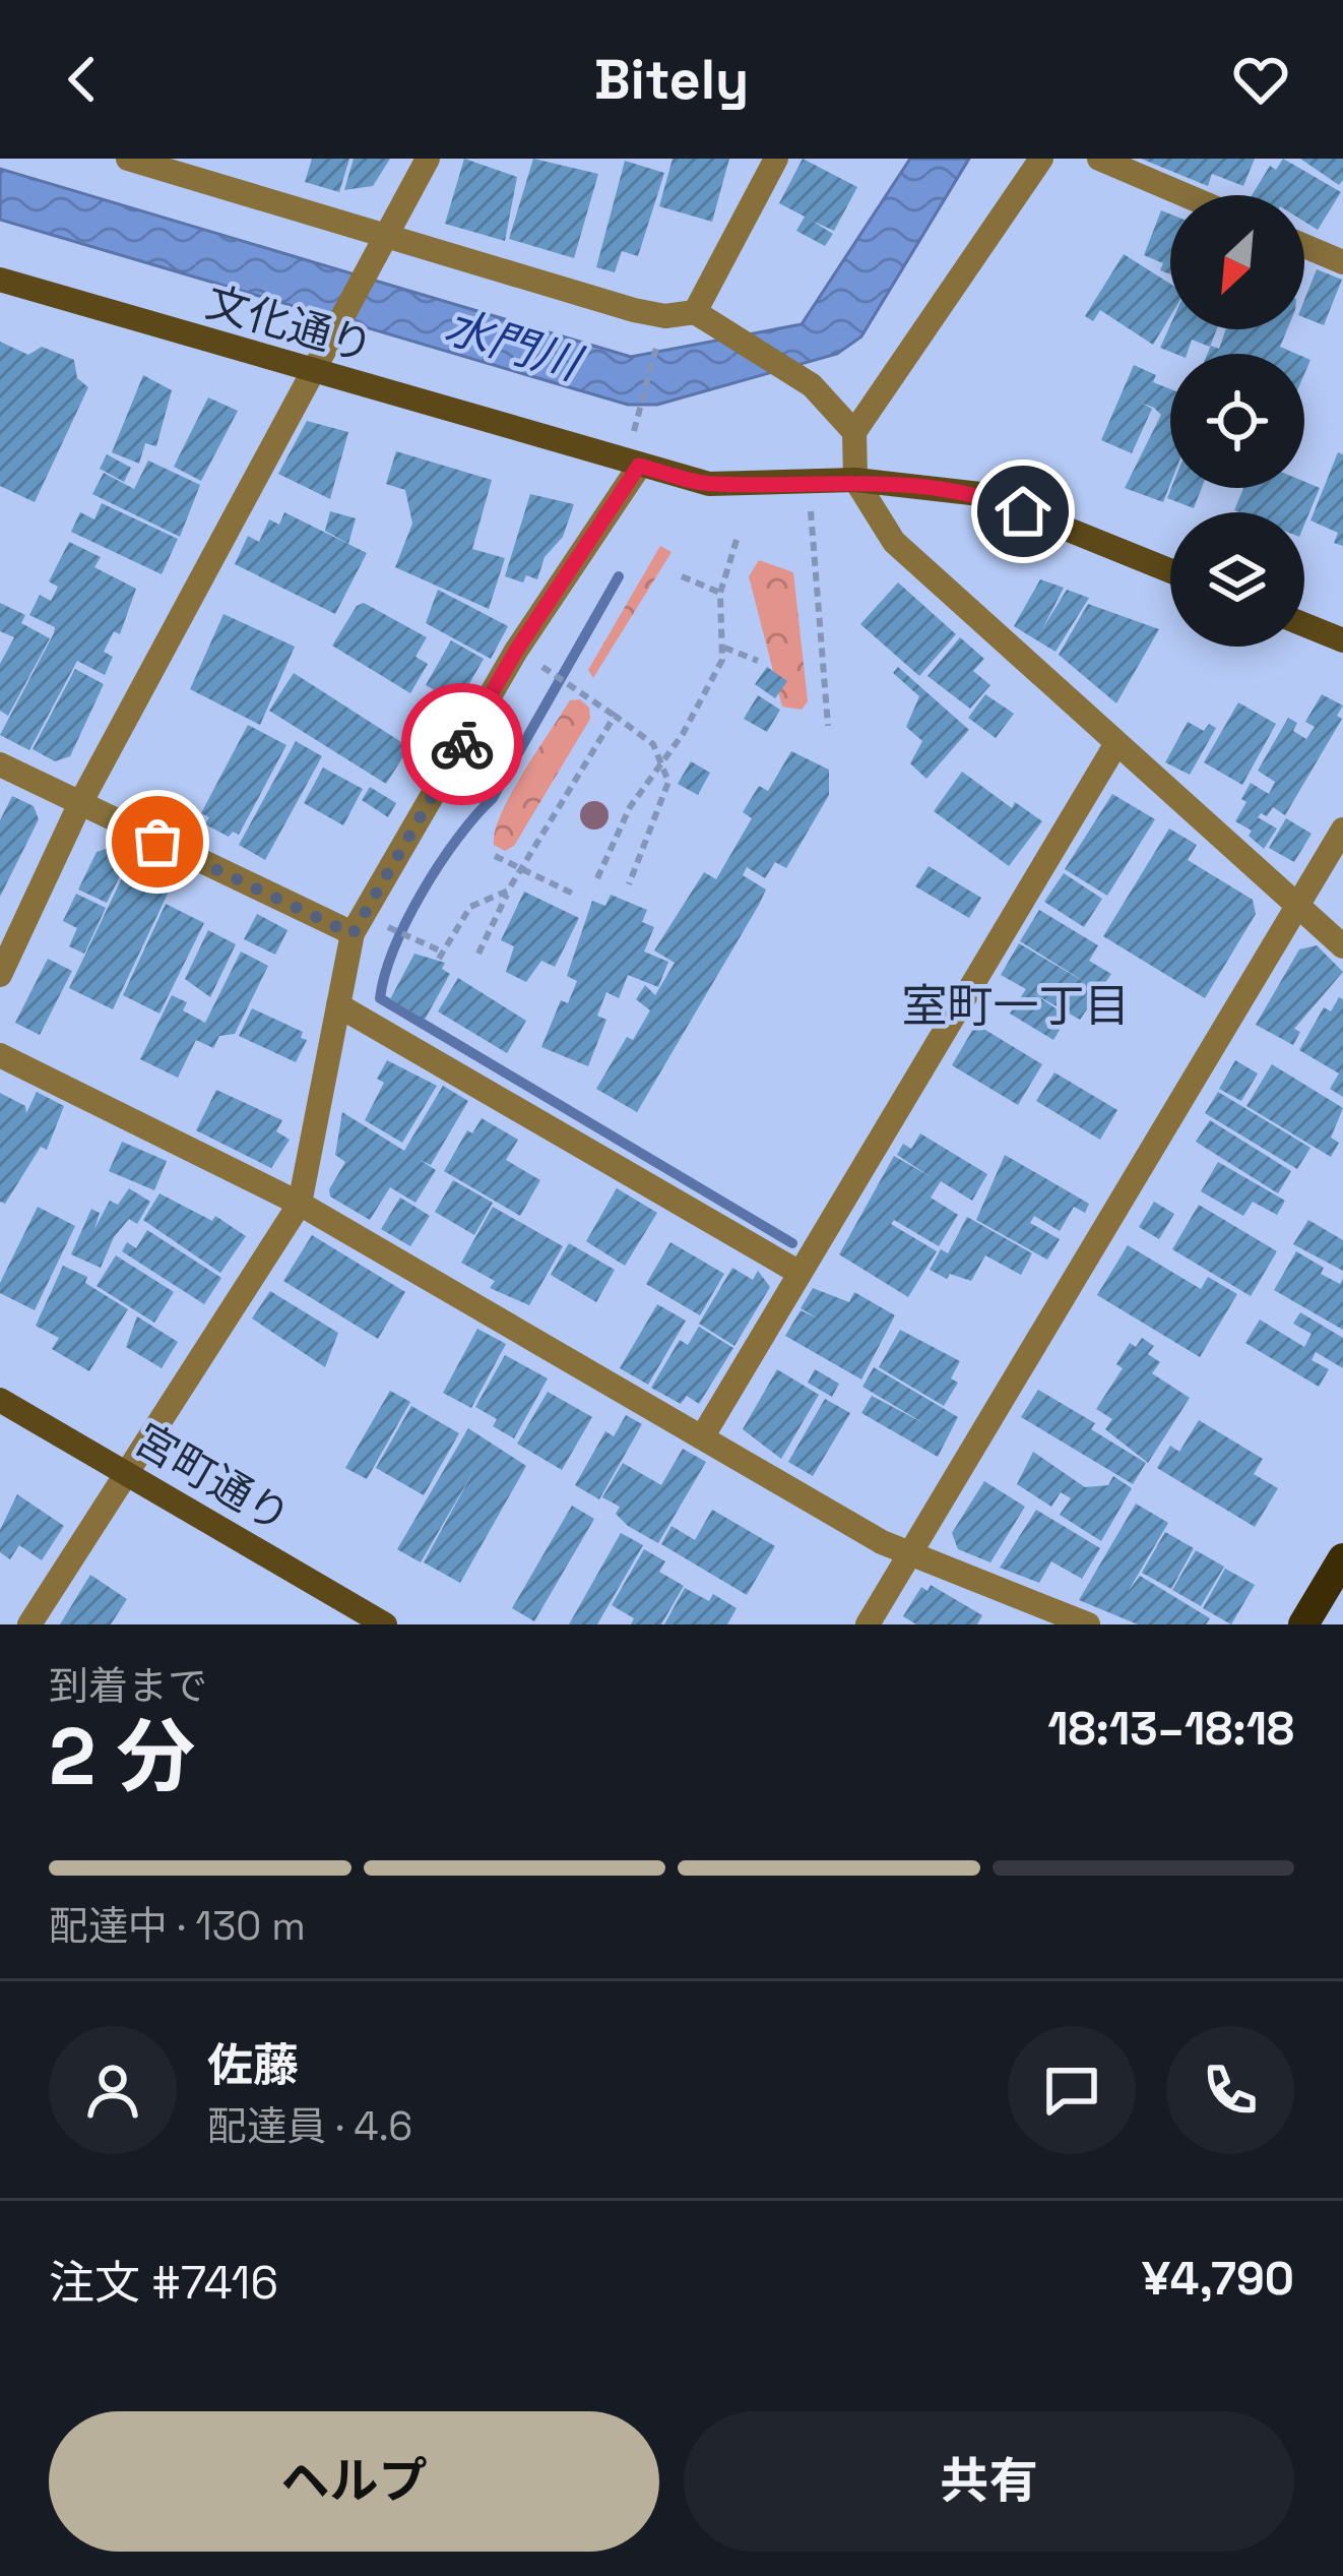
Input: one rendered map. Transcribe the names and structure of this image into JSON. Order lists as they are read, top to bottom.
{
  "streets": {
    "street": ["文化通り", "宮町通り"]
  },
  "districts": ["室町一丁目"],
  "water": ["水門川"],
  "north": "bottom left",
  "page": {
    "header": "Bitely",
    "heading": ["2 分", "到着まで", "18:13–18:18"],
    "panel": [
      "佐藤",
      "配達員 · 4.6",
      "注文 #7416",
      "¥4,790"
    ],
    "bar": "配達中 · 130 m",
    "buttons": ["ヘルプ", "共有"]
  }
}
